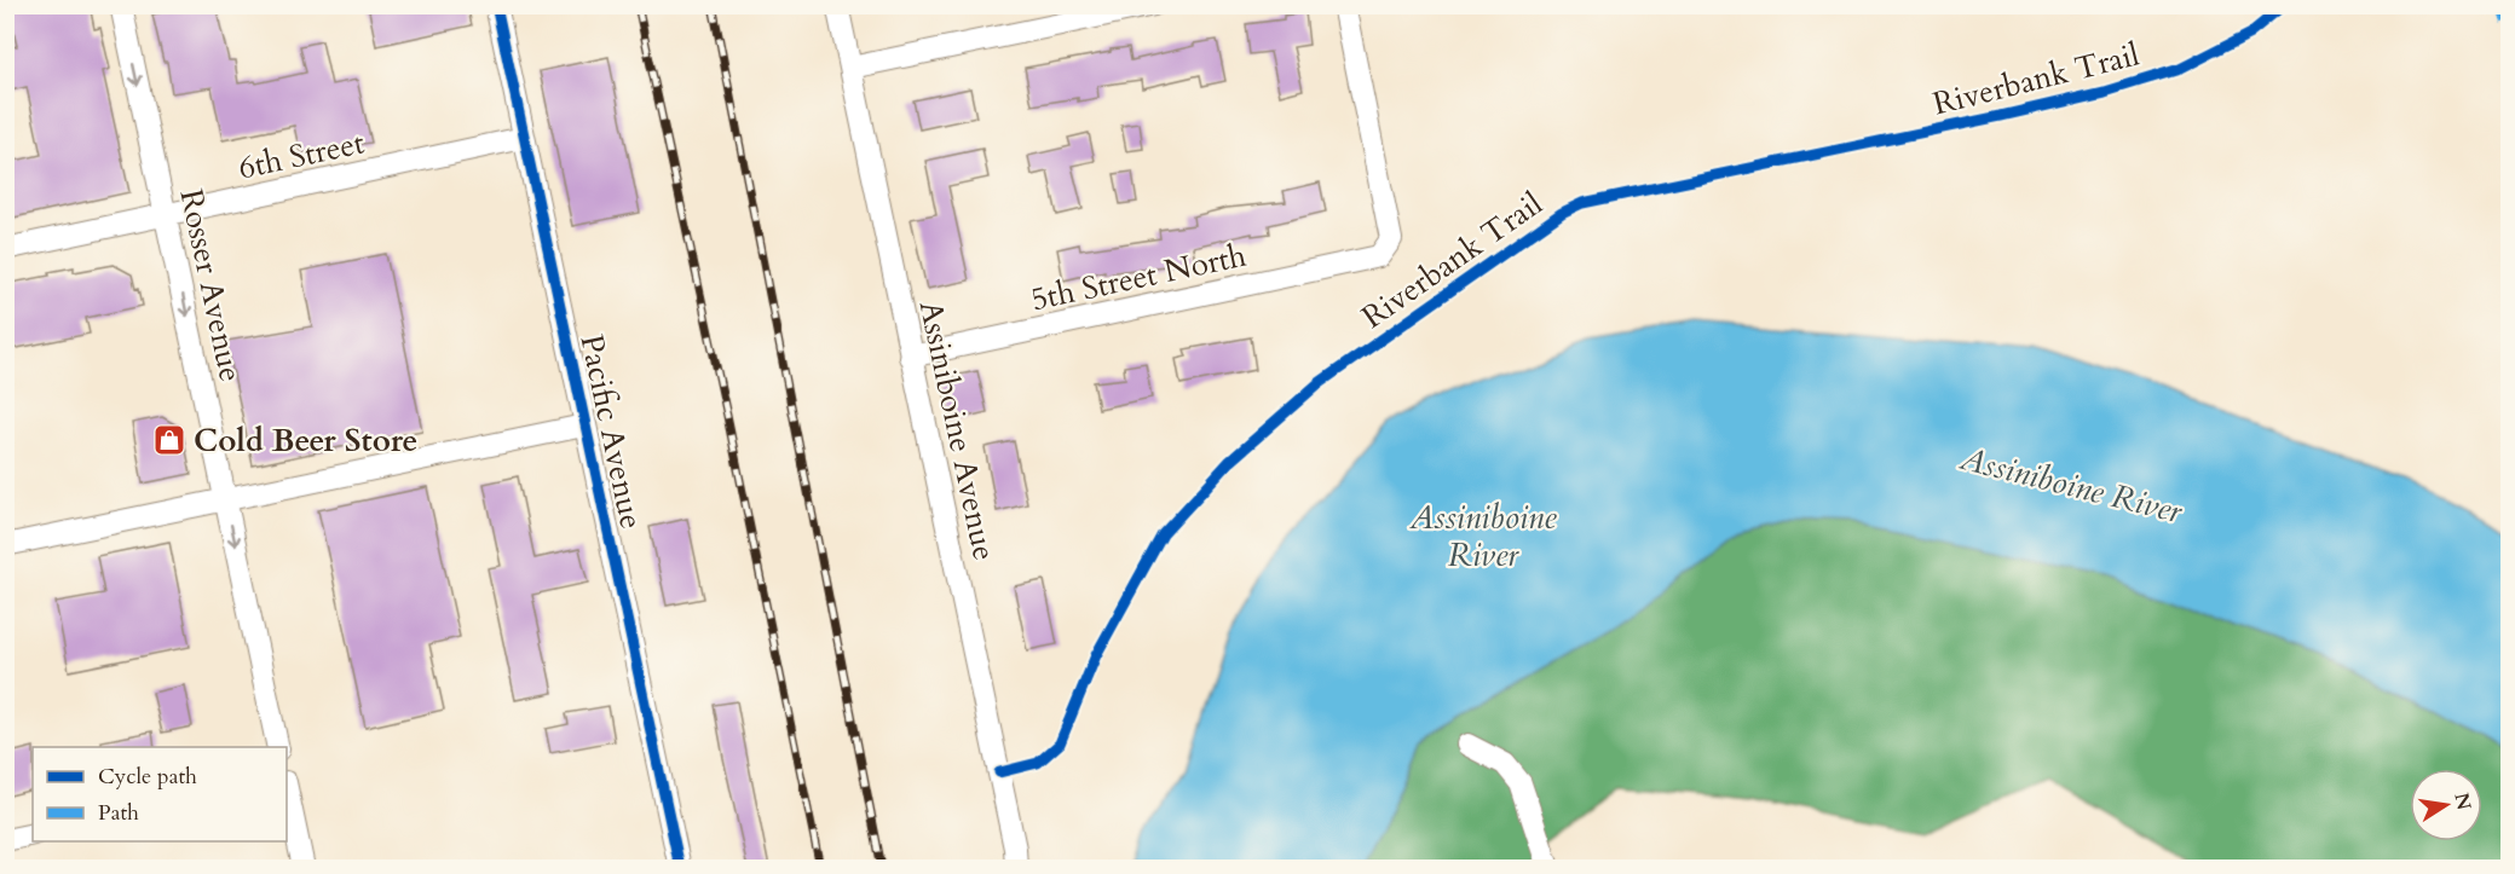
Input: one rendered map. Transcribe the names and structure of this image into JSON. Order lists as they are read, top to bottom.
{
  "streets": {
    "street": [
      "6th Street",
      "5th Street North",
      "Rosser Avenue",
      "Assiniboine Avenue",
      "Pacific Avenue"
    ],
    "cycle path": ["Riverbank Trail"]
  },
  "crossings": [
    ["6th Street", "Rosser Avenue"],
    ["6th Street", "Pacific Avenue"],
    ["5th Street North", "Assiniboine Avenue"]
  ],
  "one_way": ["Rosser Avenue"],
  "water": ["Assiniboine River"],
  "places": {
    "shop": ["Cold Beer Store"]
  },
  "legend": ["Cycle path", "Path"],
  "north": "right"
}
